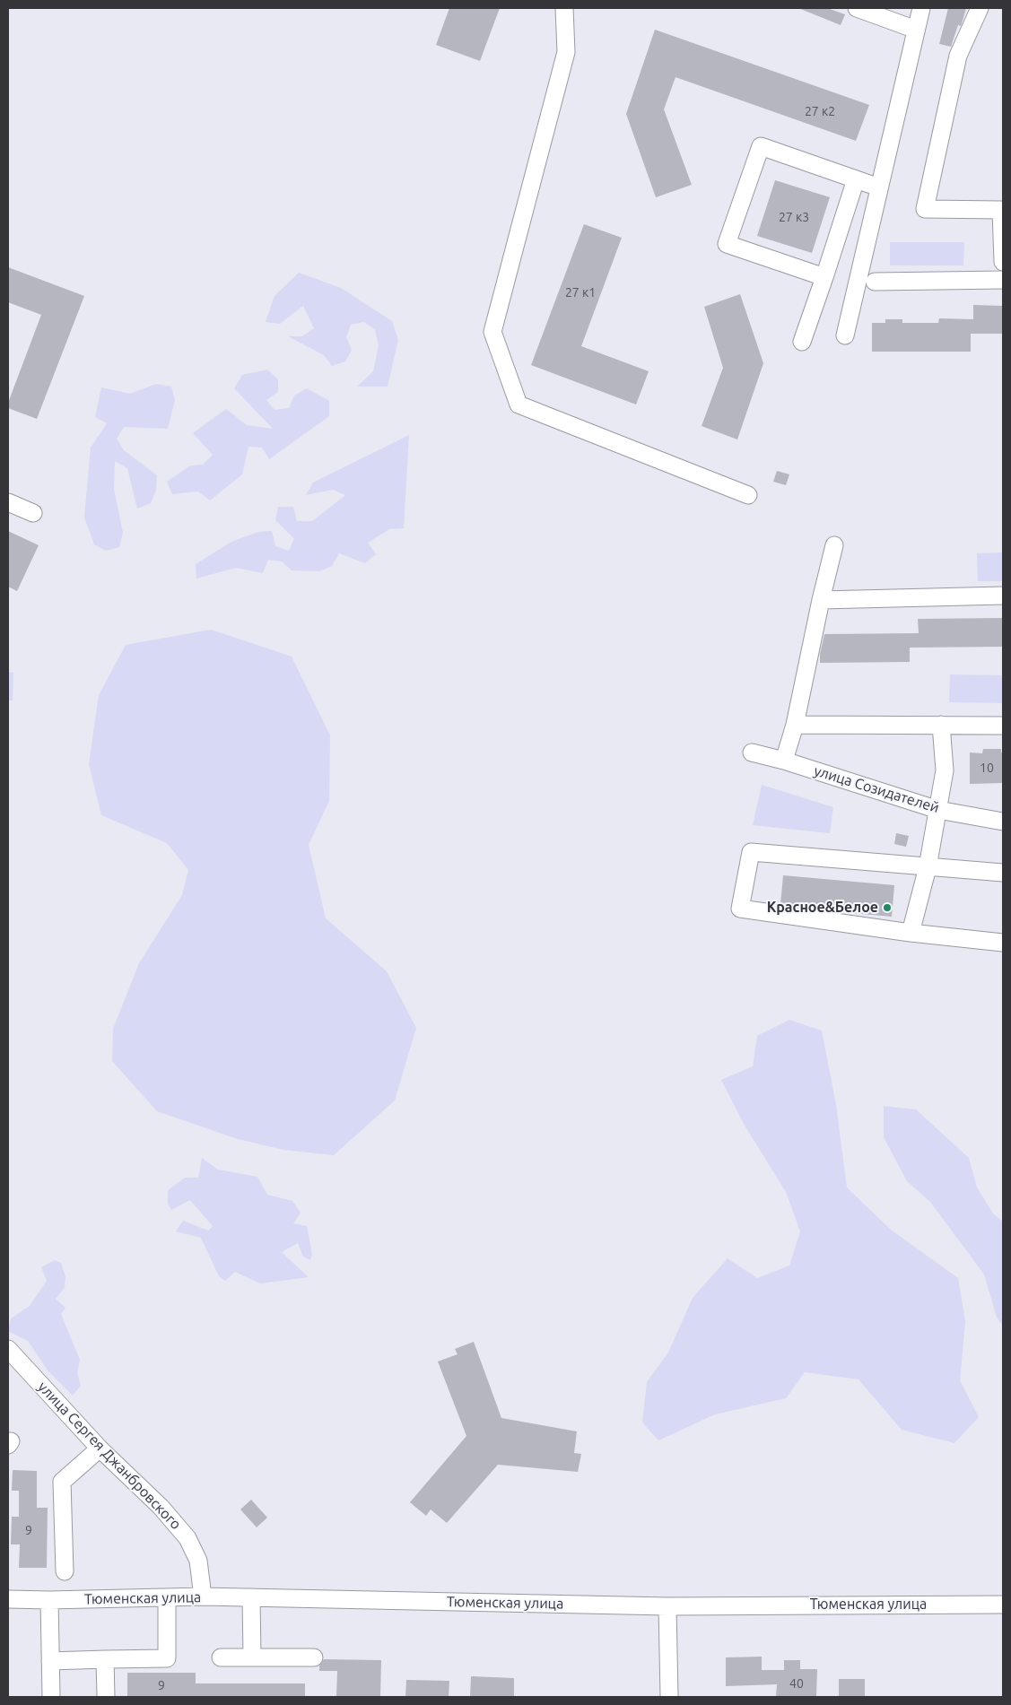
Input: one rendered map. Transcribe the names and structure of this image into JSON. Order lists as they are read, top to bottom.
{
  "streets": {
    "street": ["улица Созидателей", "улица Сергея Джанбровского", "Тюменская улица"]
  },
  "crossings": [
    ["улица Сергея Джанбровского", "Тюменская улица"]
  ],
  "places": ["Красное&Белое"],
  "house_numbers": [
    "27 к2",
    "27 к3",
    "27 к1",
    "10",
    "9",
    "40",
    "9"
  ]
}
